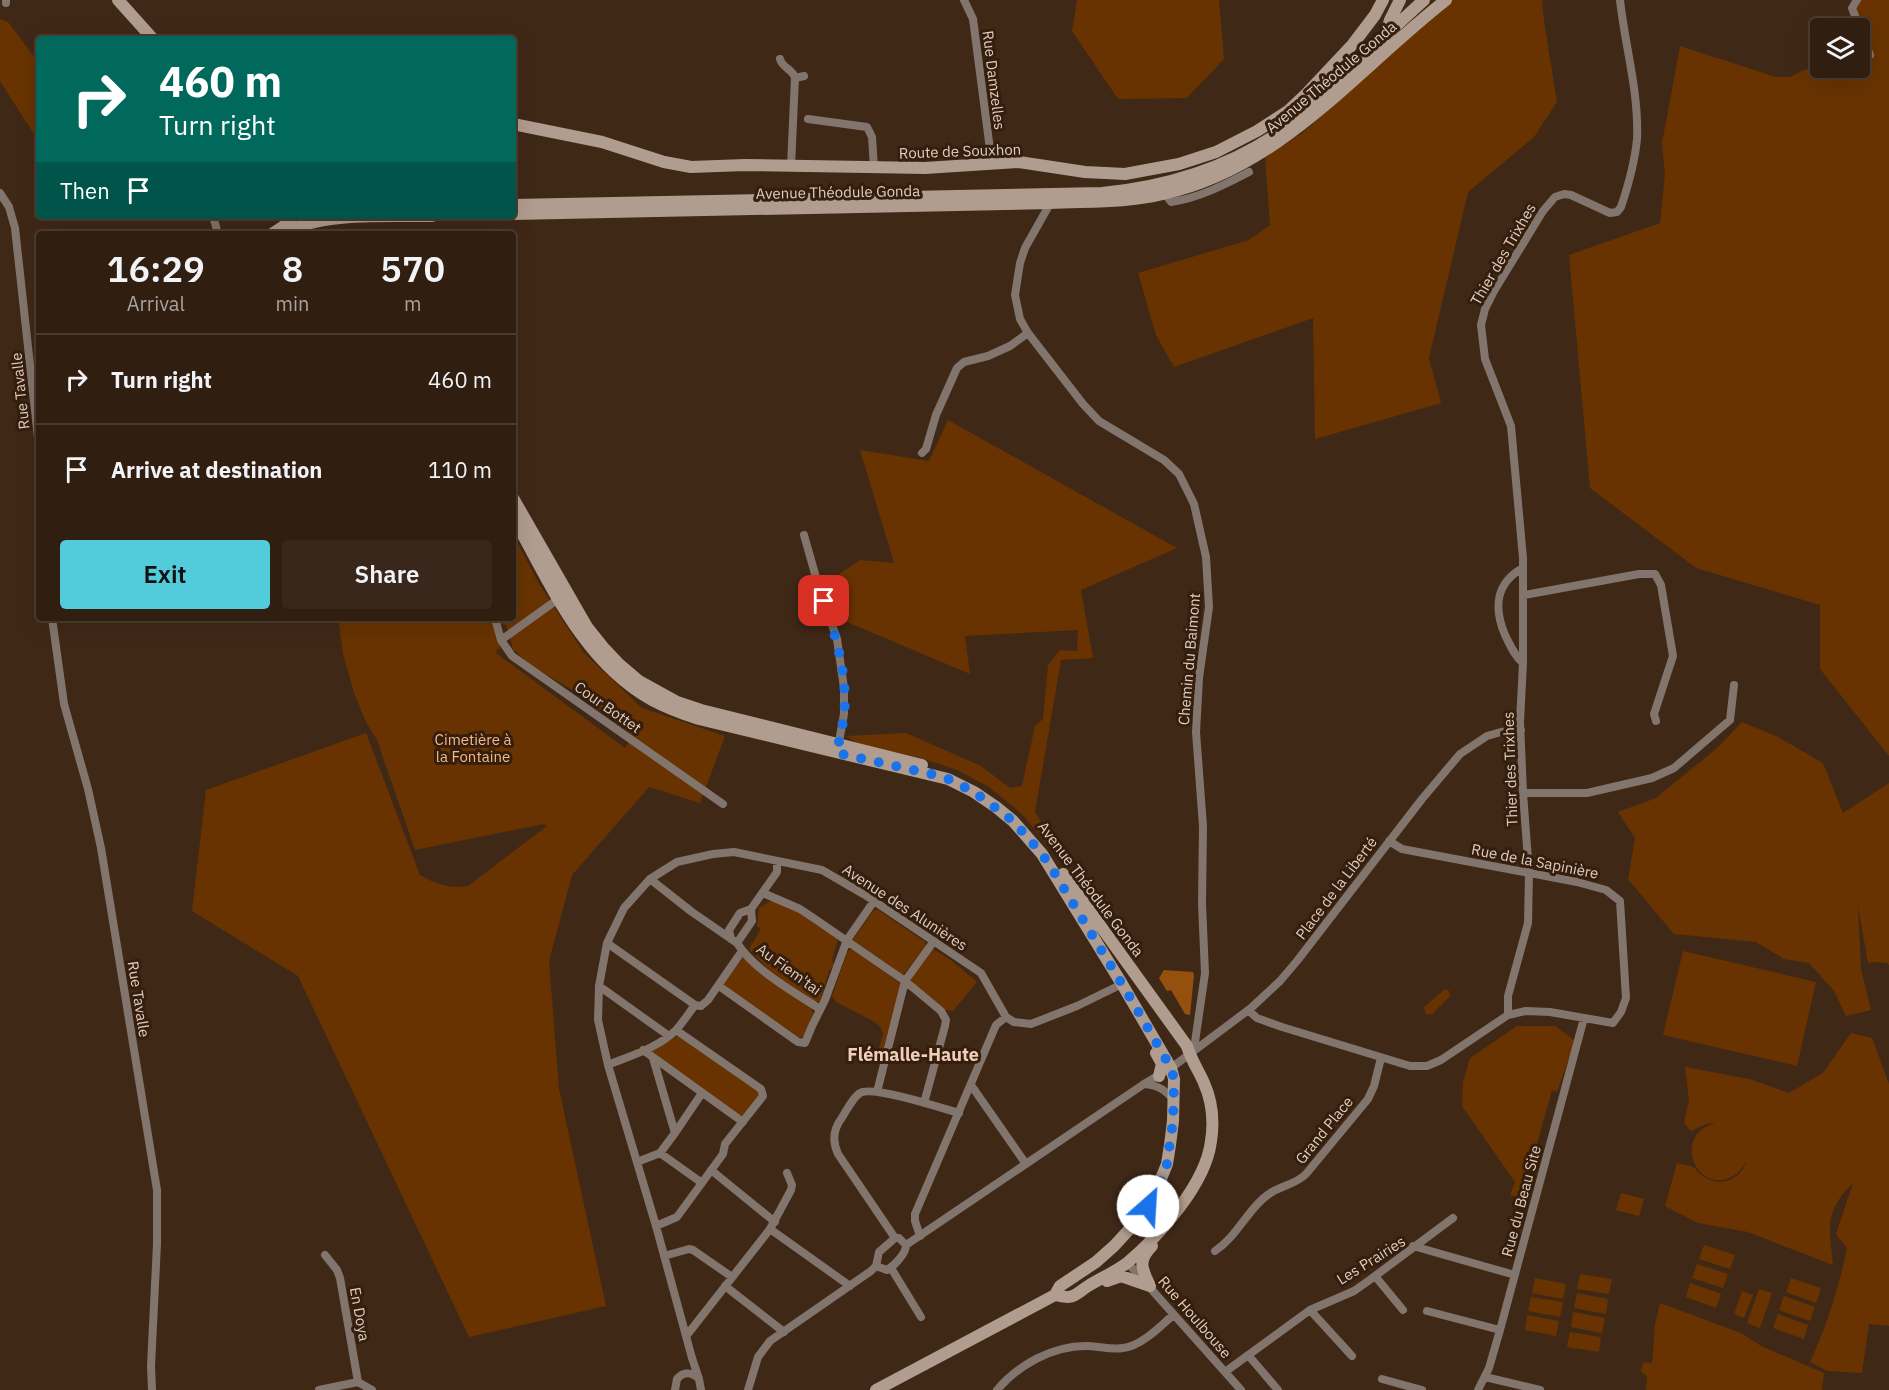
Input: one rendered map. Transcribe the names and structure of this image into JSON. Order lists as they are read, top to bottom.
{
  "streets": {
    "main road": ["Avenue Théodule Gonda", "Route de Souxhon"],
    "street": [
      "Rue Damzelles",
      "Thier des Trixhes",
      "Rue Tavalle",
      "Chemin du Baimont",
      "Cour Bottet",
      "Rue de la Sapinière",
      "Place de la Liberté",
      "Avenue des Alunières",
      "Au Fiem'tai",
      "Grand Place",
      "Rue du Beau Site",
      "Les Prairies",
      "En Doya",
      "Rue Houlbouse"
    ]
  },
  "crossings": [
    ["Avenue Théodule Gonda", "Chemin du Baimont"],
    ["Avenue Théodule Gonda", "Place de la Liberté"],
    ["Avenue Théodule Gonda", "Rue Houlbouse"],
    ["Rue Damzelles", "Route de Souxhon"],
    ["Thier des Trixhes", "Rue de la Sapinière"],
    ["Thier des Trixhes", "Place de la Liberté"],
    ["Chemin du Baimont", "Place de la Liberté"],
    ["Rue de la Sapinière", "Place de la Liberté"],
    ["Rue de la Sapinière", "Rue du Beau Site"],
    ["Avenue des Alunières", "Au Fiem'tai"],
    ["Rue du Beau Site", "Les Prairies"],
    ["Les Prairies", "Rue Houlbouse"]
  ],
  "districts": ["Flémalle-Haute"],
  "parks": ["Cimetière à la Fontaine"],
  "page": {
    "turn": ["460 m", "Turn right"],
    "then": "Then",
    "eta": [
      "16:29",
      "Arrival",
      "8",
      "min",
      "570",
      "m"
    ],
    "list": [
      {
        "name": "Turn right",
        "value": "460 m"
      },
      {
        "name": "Arrive at destination",
        "value": "110 m"
      }
    ],
    "buttons": ["Exit", "Share"]
  }
}
